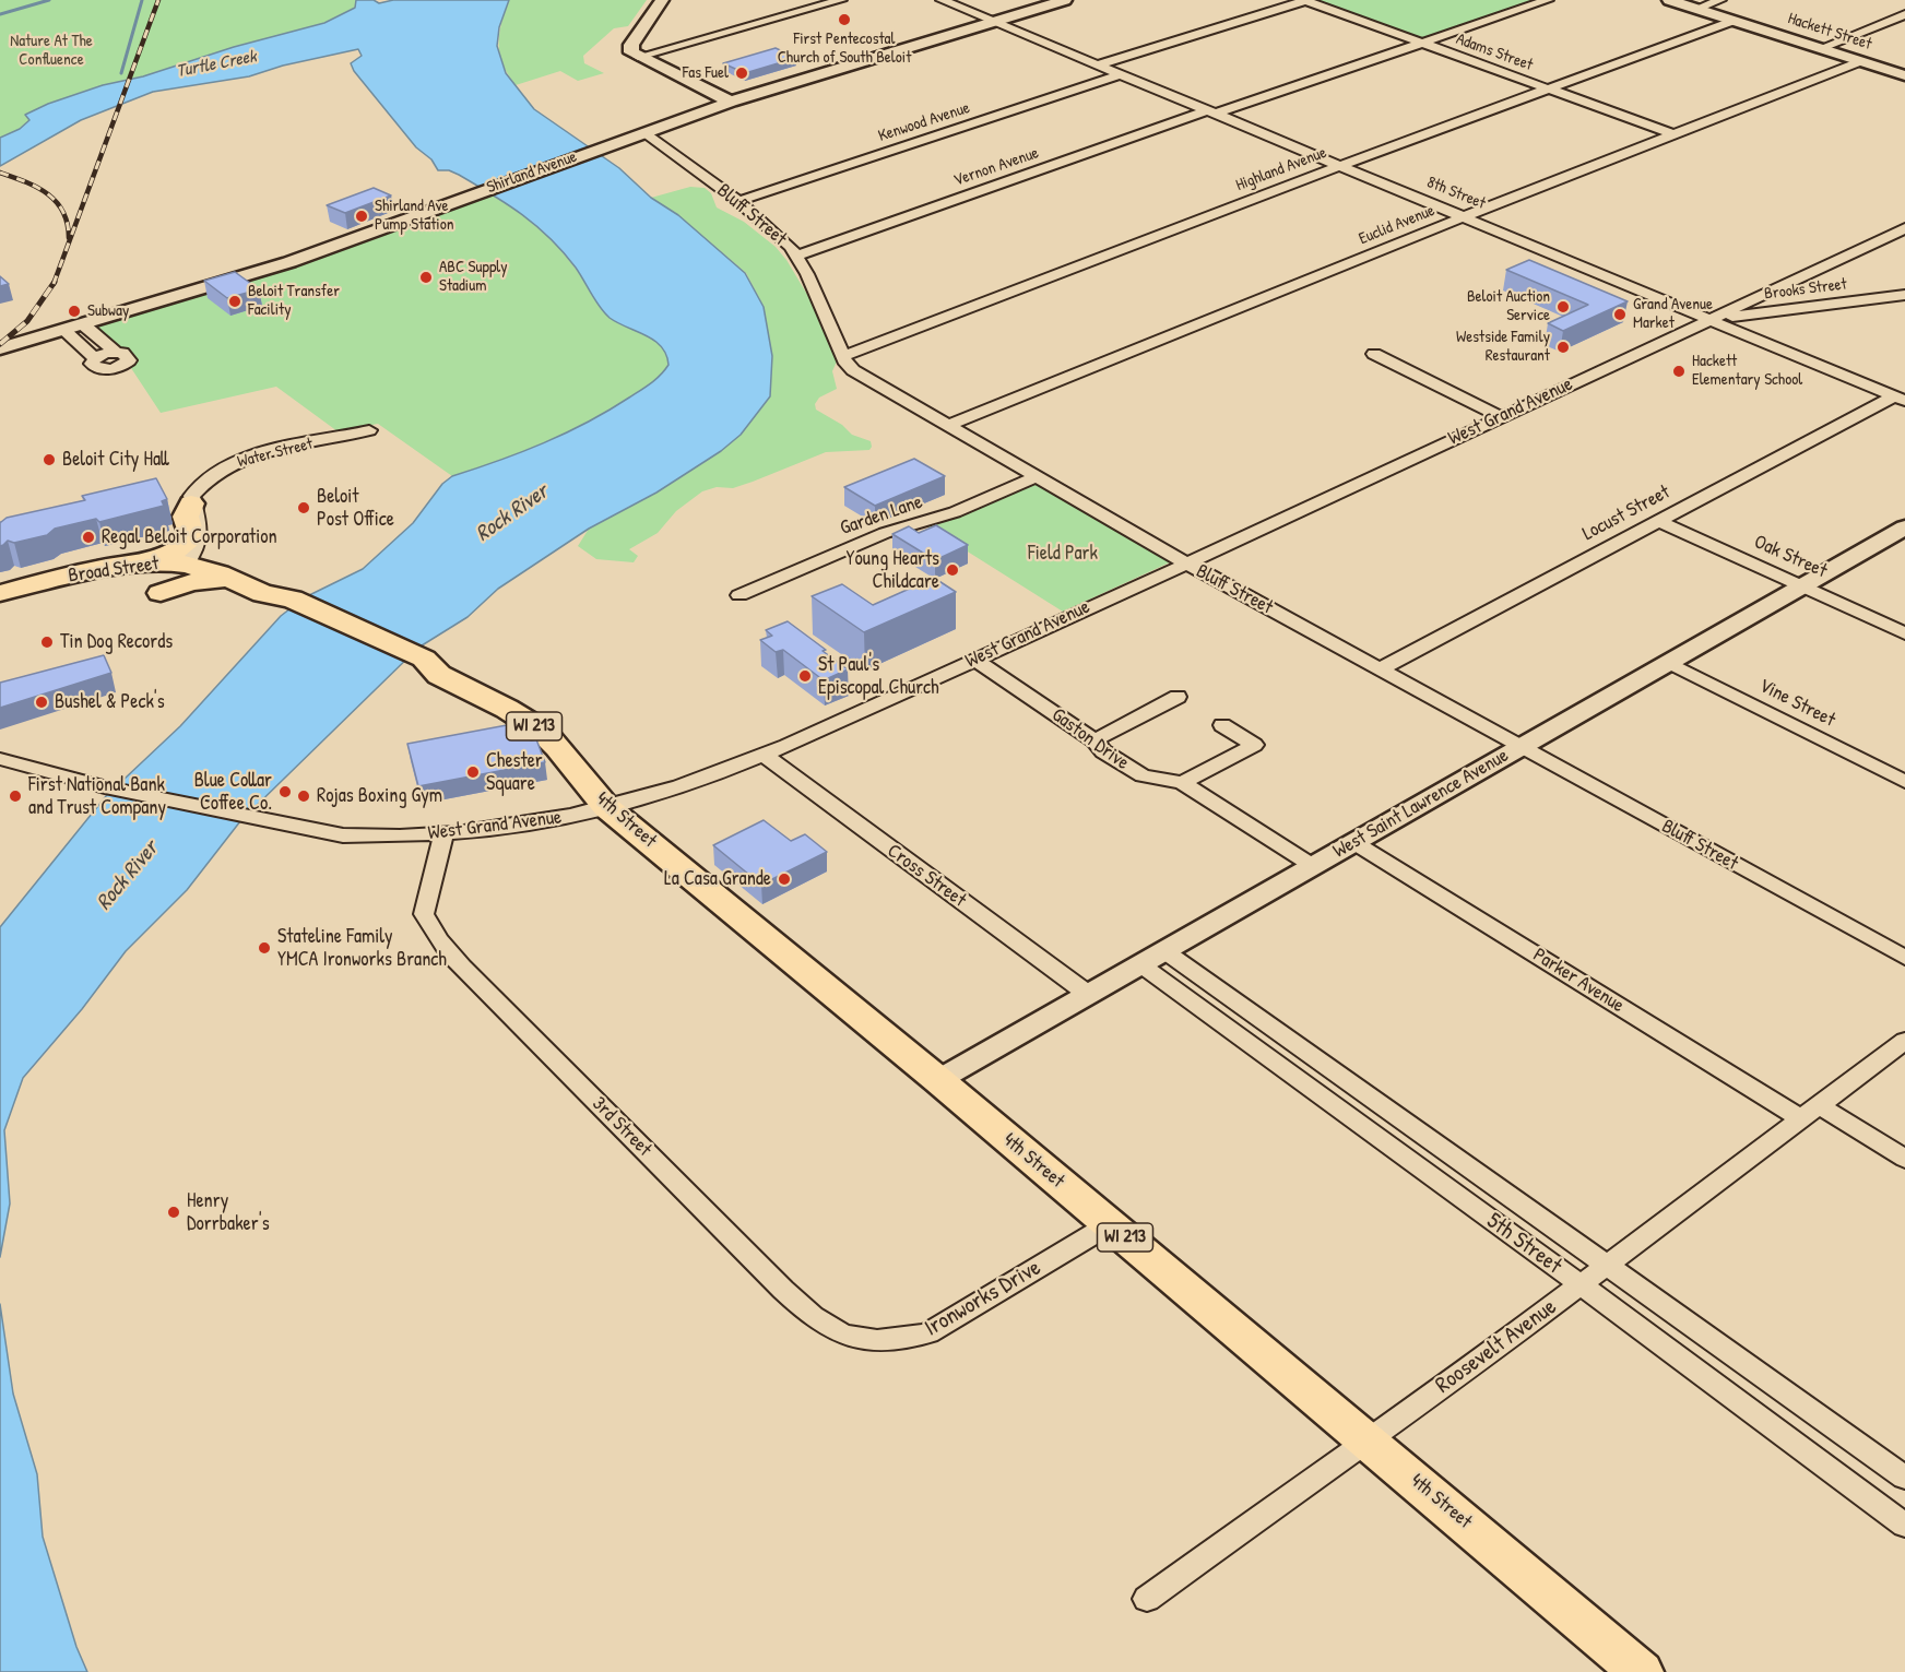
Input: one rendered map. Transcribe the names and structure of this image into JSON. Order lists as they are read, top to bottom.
{
  "streets": {
    "main road": ["Broad Street", "WI 213", "4th Street"],
    "street": [
      "Hackett Street",
      "Adams Street",
      "Kenwood Avenue",
      "Vernon Avenue",
      "Highland Avenue",
      "Shirland Avenue",
      "8th Street",
      "Bluff Street",
      "Euclid Avenue",
      "Brooks Street",
      "West Grand Avenue",
      "Water Street",
      "Locust Street",
      "Garden Lane",
      "Oak Street",
      "Vine Street",
      "Gaston Drive",
      "West Saint Lawrence Avenue",
      "Cross Street",
      "Parker Avenue",
      "3rd Street",
      "5th Street",
      "Ironworks Drive",
      "Roosevelt Avenue"
    ]
  },
  "crossings": [
    ["Hackett Street", "Highland Avenue"],
    ["Hackett Street", "Euclid Avenue"],
    ["Adams Street", "Vernon Avenue"],
    ["Adams Street", "Highland Avenue"],
    ["Adams Street", "Euclid Avenue"],
    ["Kenwood Avenue", "8th Street"],
    ["Kenwood Avenue", "Bluff Street"],
    ["Vernon Avenue", "8th Street"],
    ["Vernon Avenue", "Bluff Street"],
    ["Highland Avenue", "8th Street"],
    ["Highland Avenue", "Bluff Street"],
    ["Shirland Avenue", "8th Street"],
    ["Shirland Avenue", "Bluff Street"],
    ["8th Street", "Euclid Avenue"],
    ["8th Street", "Brooks Street"],
    ["8th Street", "West Grand Avenue"],
    ["8th Street", "Locust Street"],
    ["Bluff Street", "Euclid Avenue"],
    ["Bluff Street", "West Grand Avenue"],
    ["Bluff Street", "Locust Street"],
    ["Bluff Street", "Garden Lane"],
    ["Bluff Street", "West Saint Lawrence Avenue"],
    ["Brooks Street", "West Grand Avenue"],
    ["West Grand Avenue", "Gaston Drive"],
    ["West Grand Avenue", "4th Street"],
    ["West Grand Avenue", "Cross Street"],
    ["West Grand Avenue", "3rd Street"],
    ["Locust Street", "Oak Street"],
    ["Oak Street", "West Saint Lawrence Avenue"],
    ["Broad Street", "4th Street"],
    ["Vine Street", "West Saint Lawrence Avenue"],
    ["Gaston Drive", "West Saint Lawrence Avenue"],
    ["West Saint Lawrence Avenue", "4th Street"],
    ["West Saint Lawrence Avenue", "Cross Street"],
    ["West Saint Lawrence Avenue", "Parker Avenue"],
    ["West Saint Lawrence Avenue", "5th Street"],
    ["4th Street", "Ironworks Drive"],
    ["4th Street", "Roosevelt Avenue"],
    ["Parker Avenue", "Roosevelt Avenue"],
    ["3rd Street", "Ironworks Drive"],
    ["5th Street", "Roosevelt Avenue"]
  ],
  "water": ["Turtle Creek", "Rock River"],
  "parks": ["Nature At The Confluence", "Field Park"],
  "places": [
    "First Pentecostal Church of South Beloit",
    "Fas Fuel",
    "Shirland Ave Pump Station",
    "ABC Supply Stadium",
    "Beloit Transfer Facility",
    "Beloit Auction Service",
    "Subway",
    "Grand Avenue Market",
    "Westside Family Restaurant",
    "Hackett Elementary School",
    "Beloit City Hall",
    "Beloit Post Office",
    "Regal Beloit Corporation",
    "Young Hearts Childcare",
    "Tin Dog Records",
    "St Paul's Episcopal Church",
    "Bushel & Peck's",
    "Chester Square",
    "Blue Collar Coffee Co.",
    "First National Bank and Trust Company",
    "Rojas Boxing Gym",
    "La Casa Grande",
    "Stateline Family YMCA Ironworks Branch",
    "Henry Dorrbaker's"
  ]
}
